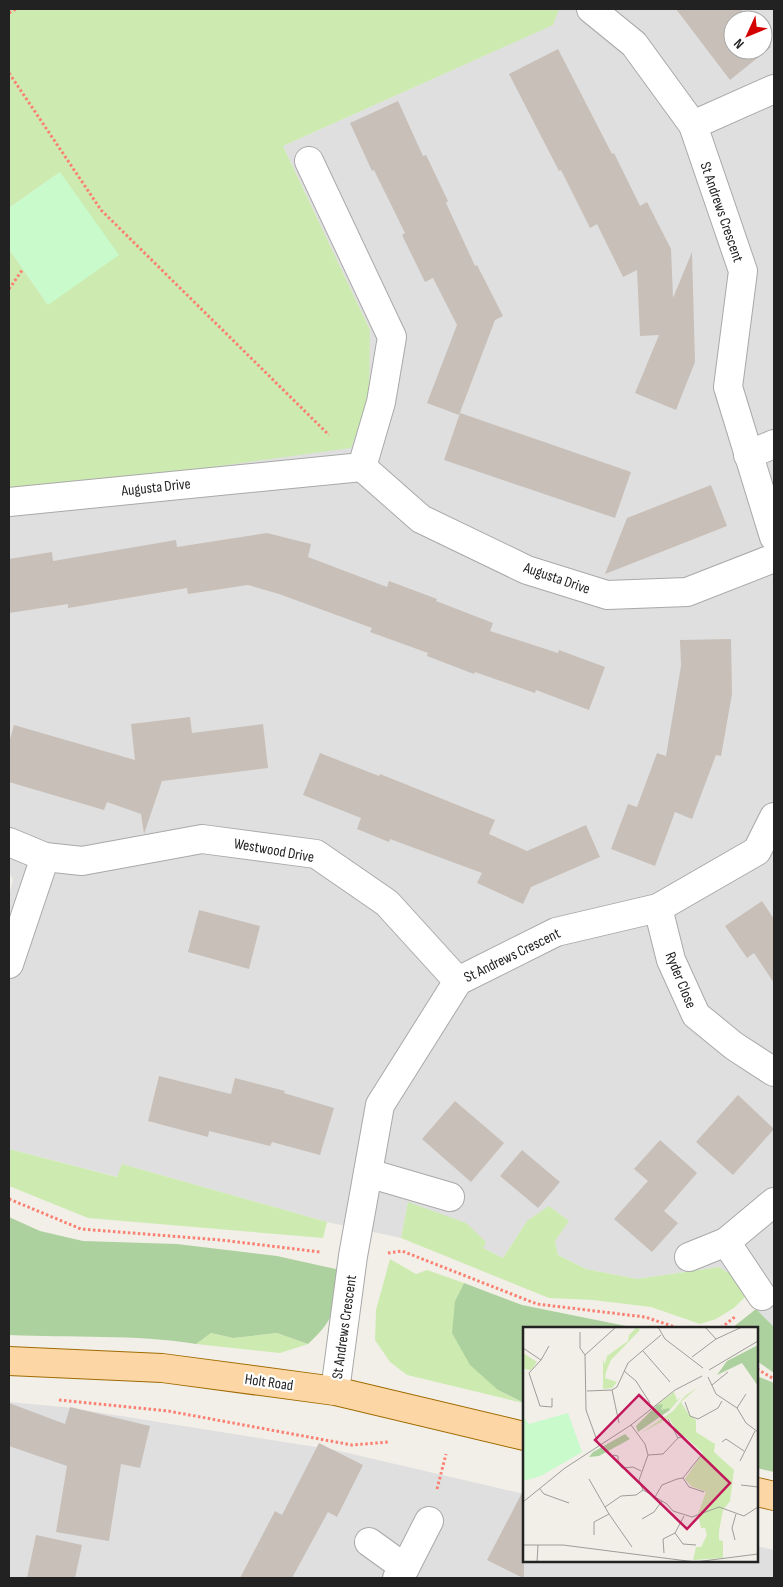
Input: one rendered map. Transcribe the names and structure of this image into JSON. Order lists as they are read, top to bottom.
{
  "streets": {
    "main road": ["Holt Road"],
    "street": [
      "St Andrews Crescent",
      "Augusta Drive",
      "Westwood Drive",
      "Ryder Close"
    ]
  },
  "crossings": [
    ["St Andrews Crescent", "Westwood Drive"],
    ["St Andrews Crescent", "Ryder Close"],
    ["St Andrews Crescent", "Holt Road"]
  ],
  "north": "bottom left"
}
